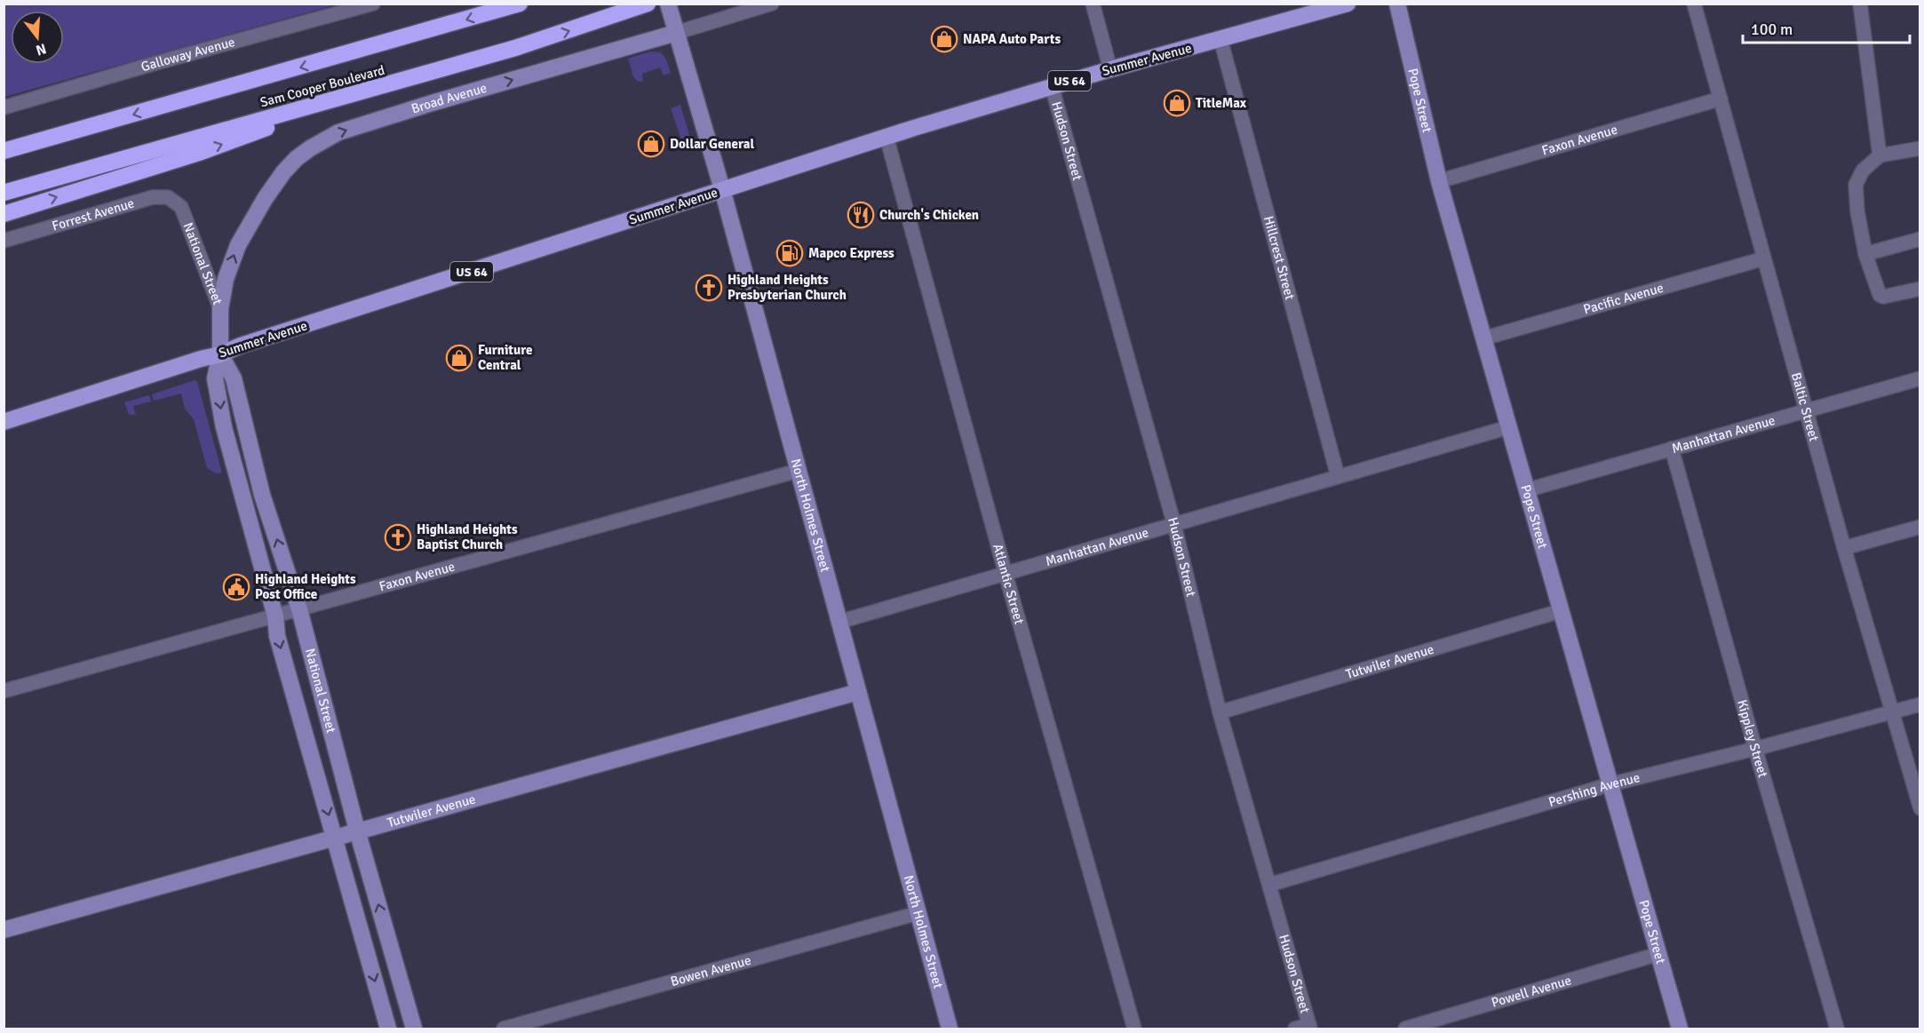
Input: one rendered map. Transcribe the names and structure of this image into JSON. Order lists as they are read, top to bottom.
{
  "streets": {
    "highway": ["Sam Cooper Boulevard"],
    "main road": ["Summer Avenue", "US 64"],
    "street": [
      "Galloway Avenue",
      "Broad Avenue",
      "Pope Street",
      "Faxon Avenue",
      "Hudson Street",
      "Forrest Avenue",
      "Hillcrest Street",
      "National Street",
      "Pacific Avenue",
      "Baltic Street",
      "Manhattan Avenue",
      "North Holmes Street",
      "Atlantic Street",
      "Tutwiler Avenue",
      "Kippley Street",
      "Pershing Avenue",
      "Bowen Avenue",
      "Powell Avenue"
    ]
  },
  "crossings": [
    ["Summer Avenue", "Hudson Street"],
    ["Summer Avenue", "Hillcrest Street"],
    ["Summer Avenue", "National Street"],
    ["Summer Avenue", "North Holmes Street"],
    ["Summer Avenue", "Atlantic Street"],
    ["Broad Avenue", "National Street"],
    ["Broad Avenue", "North Holmes Street"],
    ["Pope Street", "Faxon Avenue"],
    ["Pope Street", "Pacific Avenue"],
    ["Pope Street", "Manhattan Avenue"],
    ["Pope Street", "Tutwiler Avenue"],
    ["Pope Street", "Pershing Avenue"],
    ["Pope Street", "Powell Avenue"],
    ["Faxon Avenue", "National Street"],
    ["Faxon Avenue", "Baltic Street"],
    ["Faxon Avenue", "North Holmes Street"],
    ["Hudson Street", "Manhattan Avenue"],
    ["Hudson Street", "Tutwiler Avenue"],
    ["Hudson Street", "Pershing Avenue"],
    ["Forrest Avenue", "National Street"],
    ["Hillcrest Street", "Manhattan Avenue"],
    ["National Street", "Tutwiler Avenue"],
    ["Pacific Avenue", "Baltic Street"],
    ["Baltic Street", "Manhattan Avenue"],
    ["Baltic Street", "Pershing Avenue"],
    ["Manhattan Avenue", "North Holmes Street"],
    ["Manhattan Avenue", "Atlantic Street"],
    ["Manhattan Avenue", "Kippley Street"],
    ["North Holmes Street", "Tutwiler Avenue"],
    ["North Holmes Street", "Bowen Avenue"],
    ["Kippley Street", "Pershing Avenue"]
  ],
  "one_way": ["Broad Avenue"],
  "places": {
    "shop": [
      "NAPA Auto Parts",
      "TitleMax",
      "Dollar General",
      "Furniture Central"
    ],
    "restaurant": ["Church's Chicken"],
    "fuel station": ["Mapco Express"],
    "church": ["Highland Heights Presbyterian Church", "Highland Heights Baptist Church"],
    "public building": ["Highland Heights Post Office"]
  },
  "scale_bar": "100 m",
  "north": "bottom"
}
